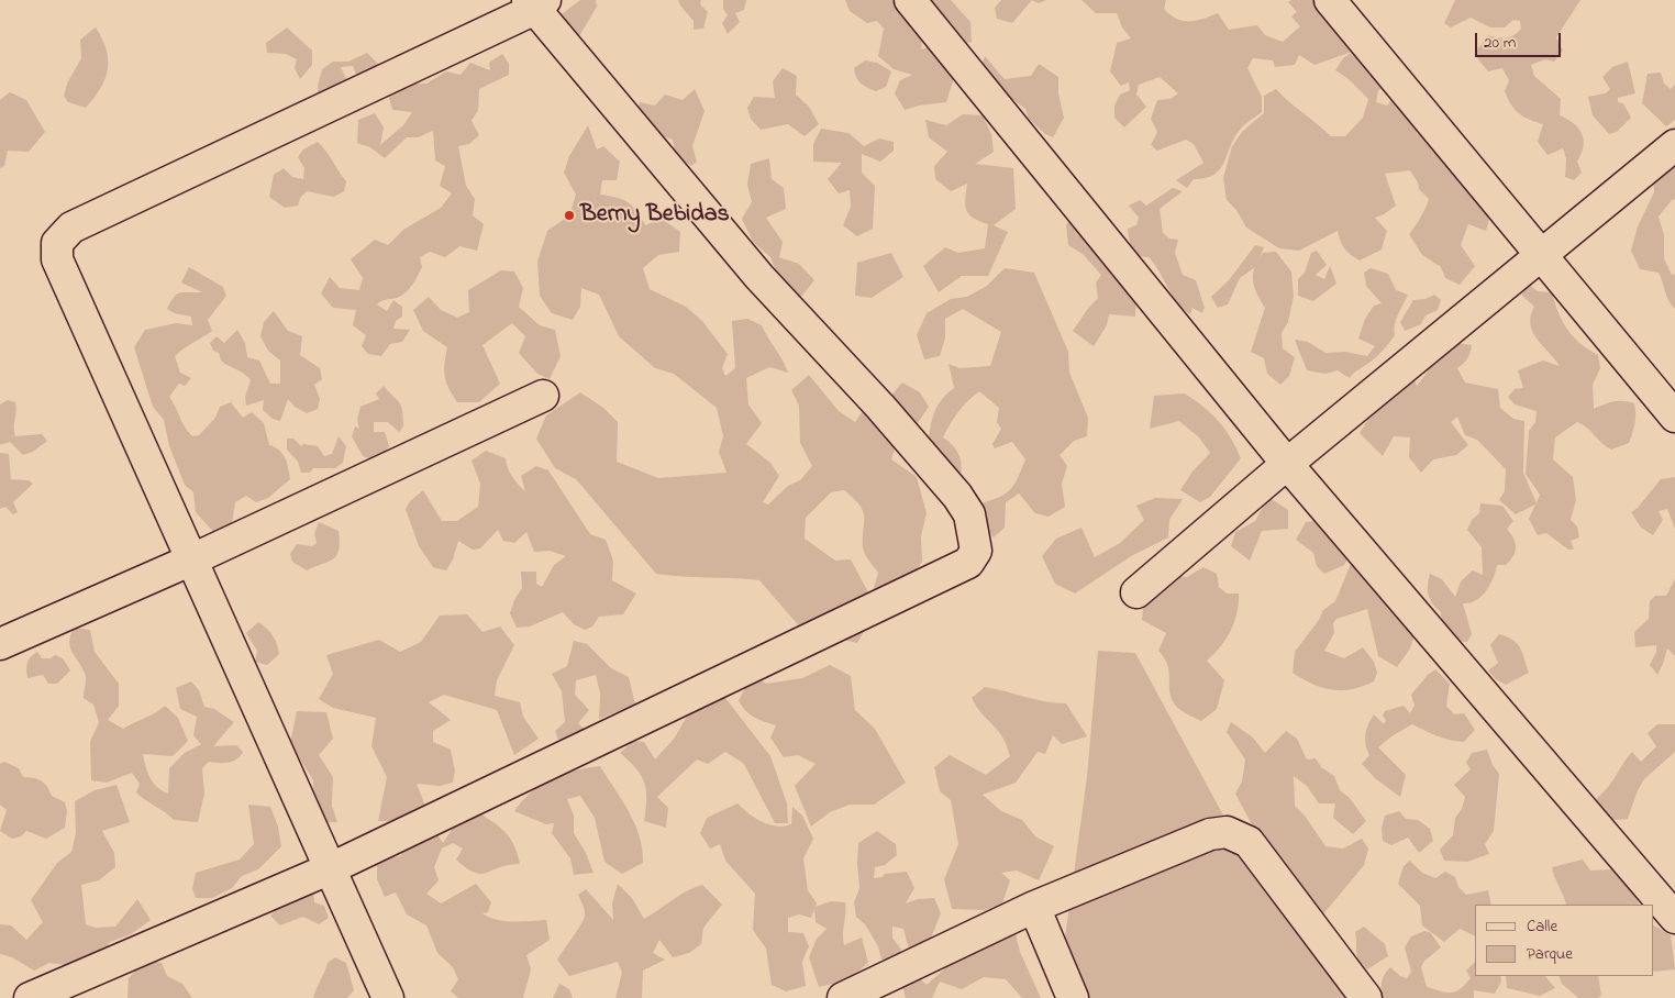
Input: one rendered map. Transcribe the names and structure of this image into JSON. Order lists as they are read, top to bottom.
{
  "places": ["Berny Bebidas"],
  "legend": ["Calle", "Parque"],
  "scale_bar": "20 m"
}
